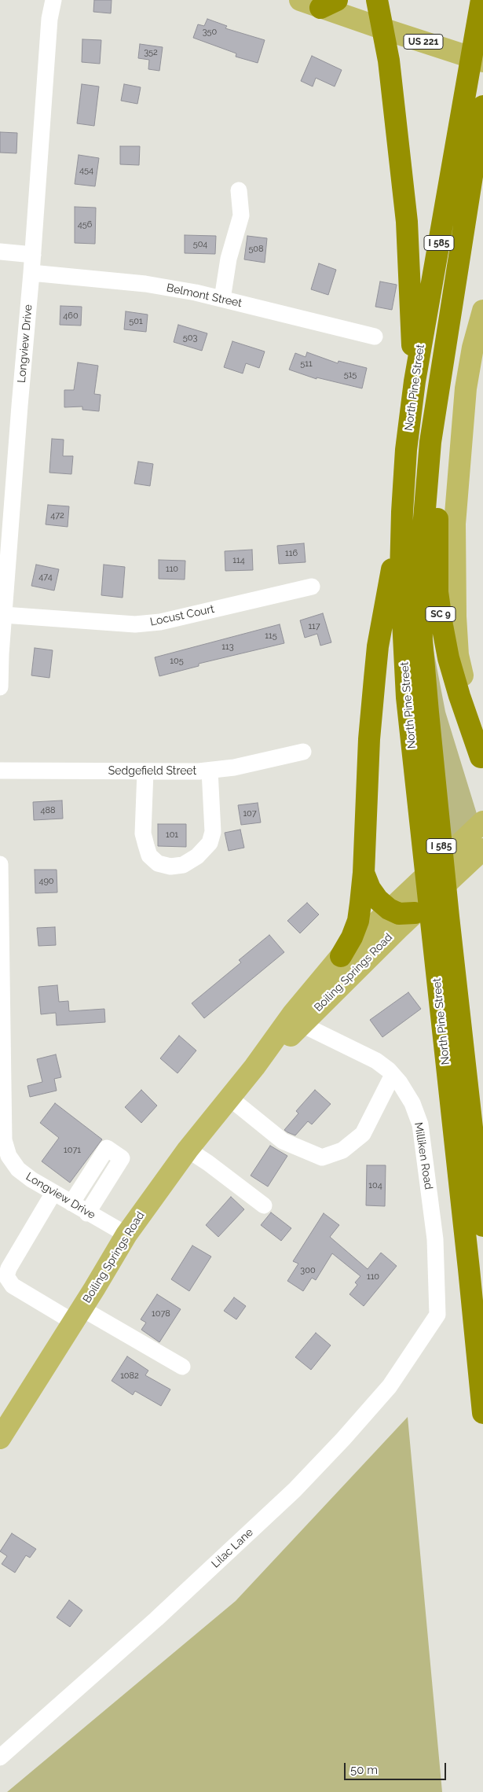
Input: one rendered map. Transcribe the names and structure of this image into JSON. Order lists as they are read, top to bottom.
{
  "streets": {
    "highway": ["I 585", "North Pine Street", "SC 9"],
    "main road": ["US 221", "Boiling Springs Road"],
    "street": [
      "Belmont Street",
      "Longview Drive",
      "Locust Court",
      "Sedgefield Street",
      "Milliken Road",
      "Lilac Lane"
    ]
  },
  "crossings": [
    ["Belmont Street", "Longview Drive"],
    ["Longview Drive", "Locust Court"],
    ["Longview Drive", "Boiling Springs Road"],
    ["North Pine Street", "SC 9"],
    ["Boiling Springs Road", "Milliken Road"],
    ["Milliken Road", "Lilac Lane"]
  ],
  "house_numbers": [
    "350",
    "352",
    "454",
    "456",
    "504",
    "508",
    "460",
    "501",
    "503",
    "511",
    "515",
    "472",
    "116",
    "114",
    "110",
    "474",
    "117",
    "115",
    "113",
    "105",
    "488",
    "107",
    "101",
    "490",
    "1071",
    "104",
    "300",
    "110",
    "1078",
    "1082"
  ],
  "scale_bar": "50 m"
}
